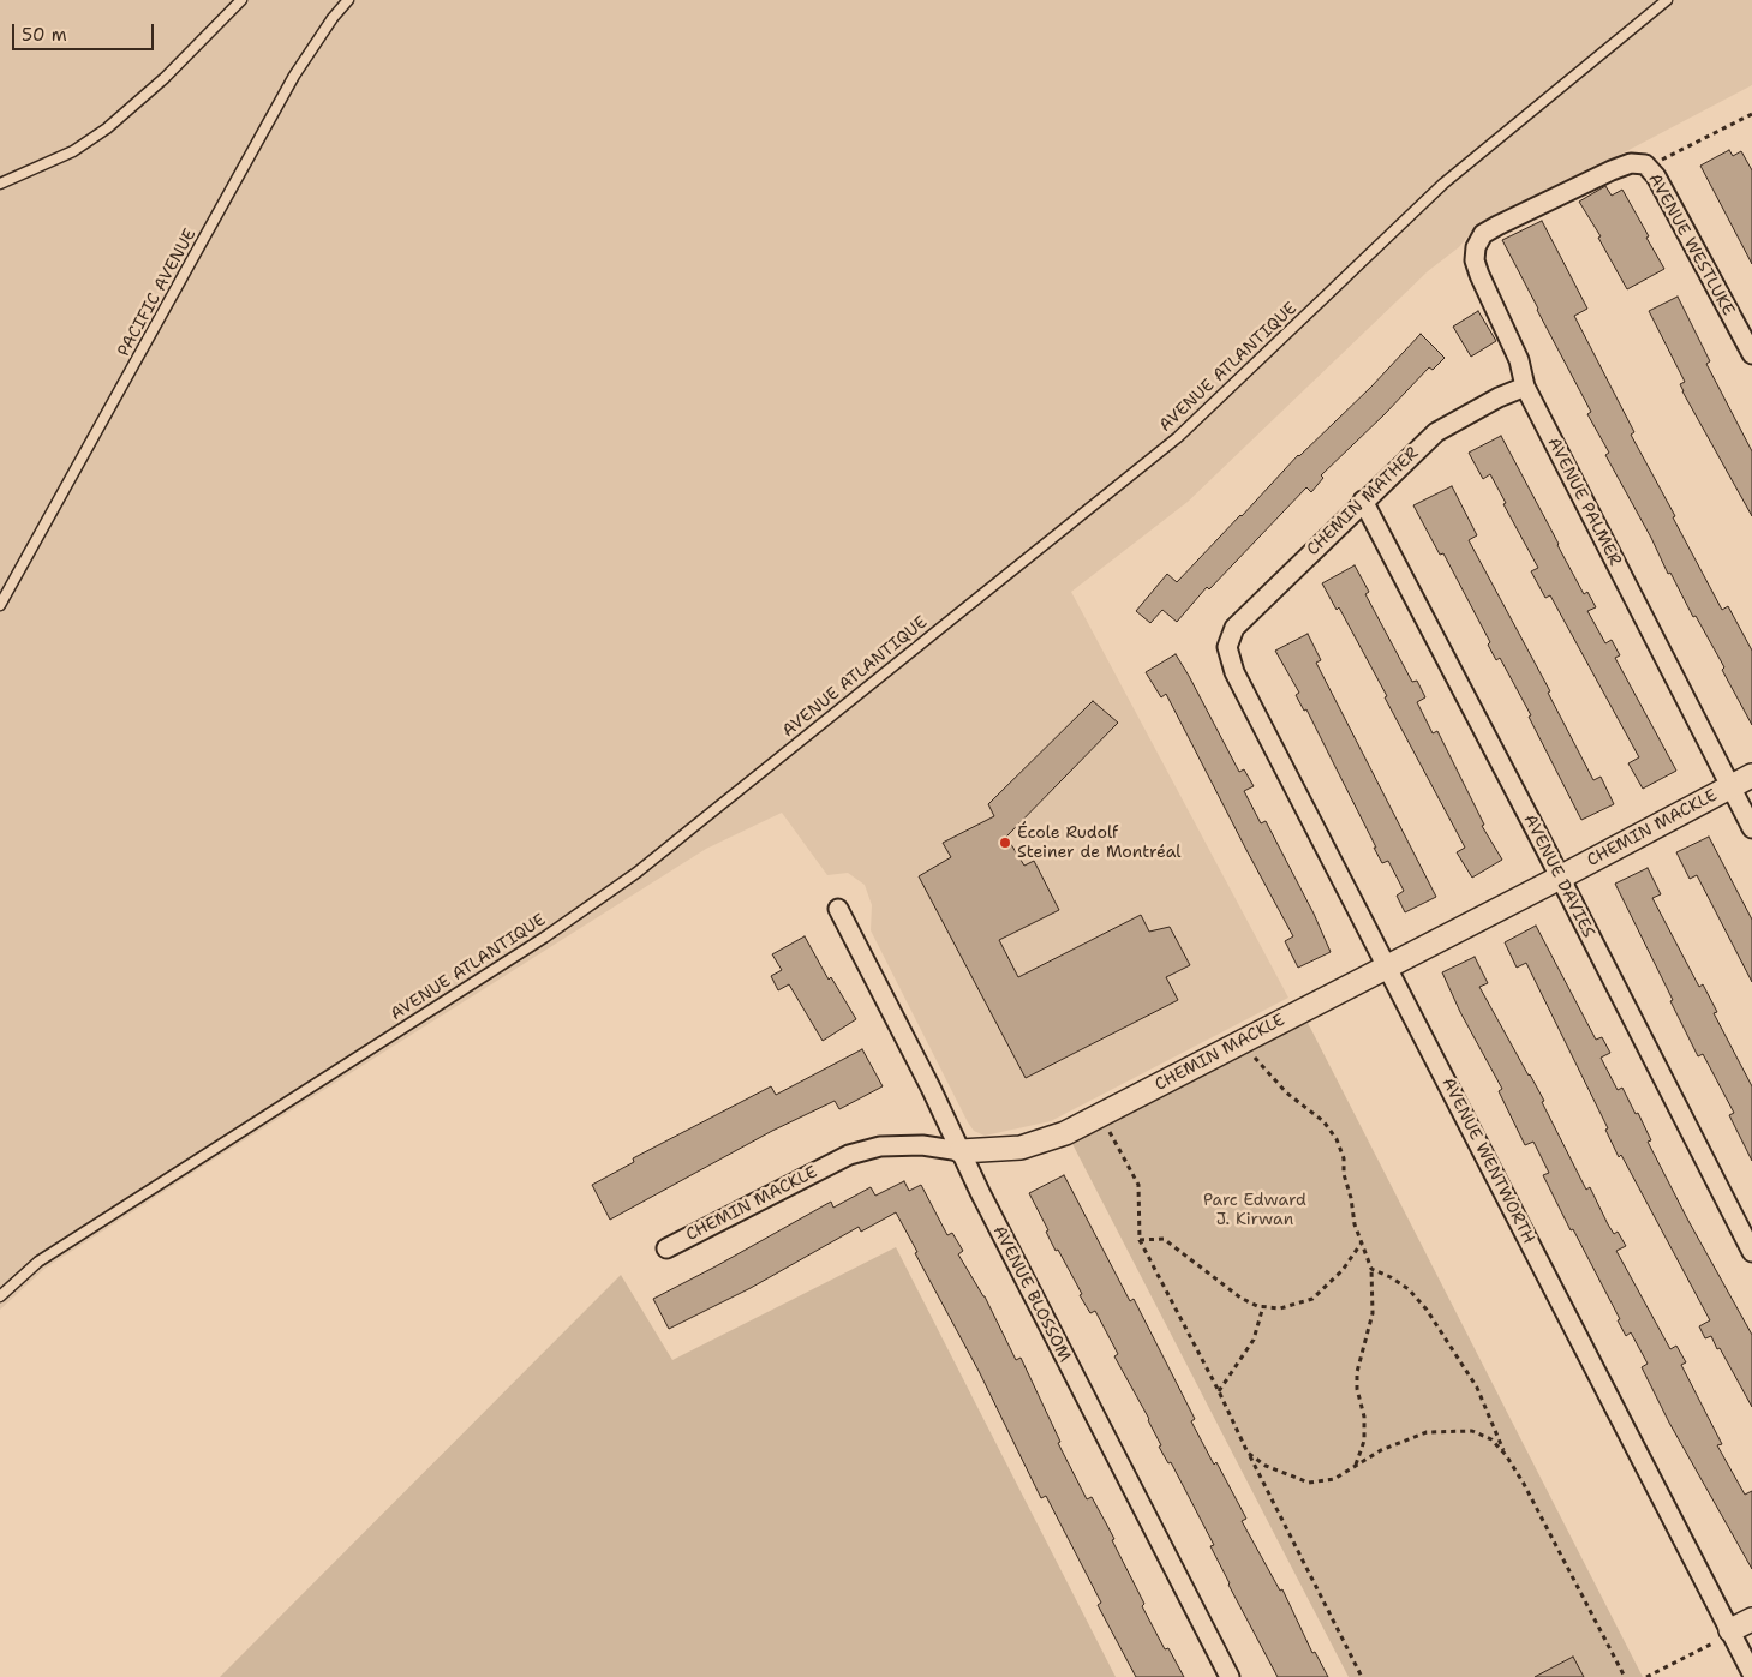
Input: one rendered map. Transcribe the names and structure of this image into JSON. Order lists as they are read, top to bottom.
{
  "streets": {
    "street": [
      "AVENUE WESTLUKE",
      "CHEMIN MATHER",
      "AVENUE PALMER",
      "CHEMIN MACKLE",
      "AVENUE DAVIES",
      "AVENUE WENTWORTH",
      "AVENUE BLOSSOM"
    ],
    "lane": ["PACIFIC AVENUE", "AVENUE ATLANTIQUE"]
  },
  "crossings": [
    ["AVENUE WESTLUKE", "AVENUE PALMER"],
    ["CHEMIN MATHER", "AVENUE PALMER"],
    ["CHEMIN MATHER", "AVENUE DAVIES"],
    ["CHEMIN MATHER", "AVENUE WENTWORTH"],
    ["AVENUE PALMER", "CHEMIN MACKLE"],
    ["CHEMIN MACKLE", "AVENUE DAVIES"],
    ["CHEMIN MACKLE", "AVENUE WENTWORTH"],
    ["CHEMIN MACKLE", "AVENUE BLOSSOM"]
  ],
  "parks": ["Parc Edward J. Kirwan"],
  "places": ["École Rudolf Steiner de Montréal"],
  "scale_bar": "50 m"
}
